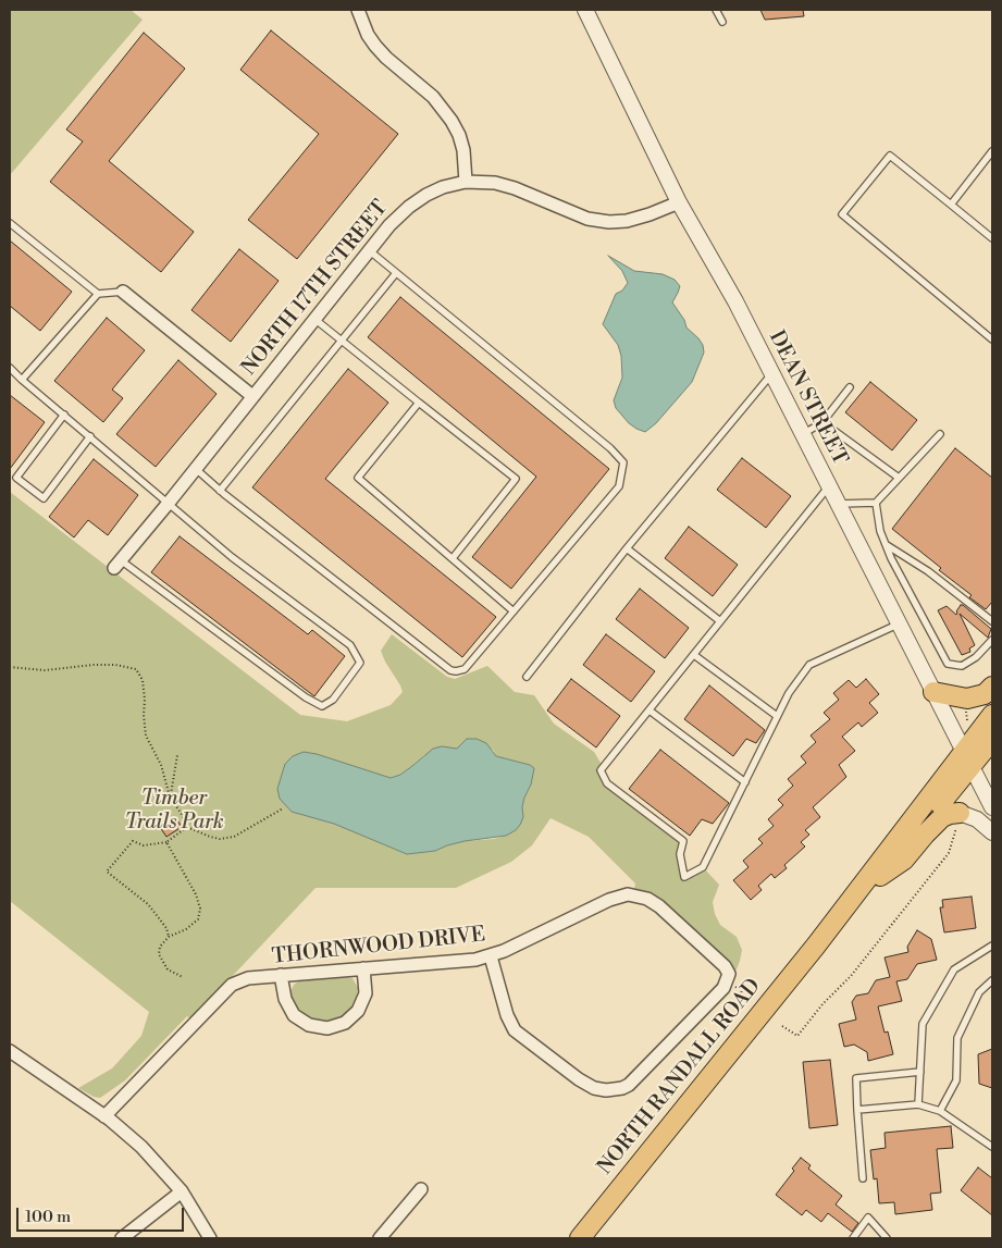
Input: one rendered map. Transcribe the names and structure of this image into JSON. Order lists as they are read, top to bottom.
{
  "streets": {
    "main road": ["NORTH RANDALL ROAD"],
    "street": ["NORTH 17TH STREET", "DEAN STREET", "THORNWOOD DRIVE"]
  },
  "crossings": [
    ["NORTH 17TH STREET", "DEAN STREET"],
    ["DEAN STREET", "NORTH RANDALL ROAD"]
  ],
  "parks": ["Timber Trails Park"],
  "scale_bar": "100 m"
}
